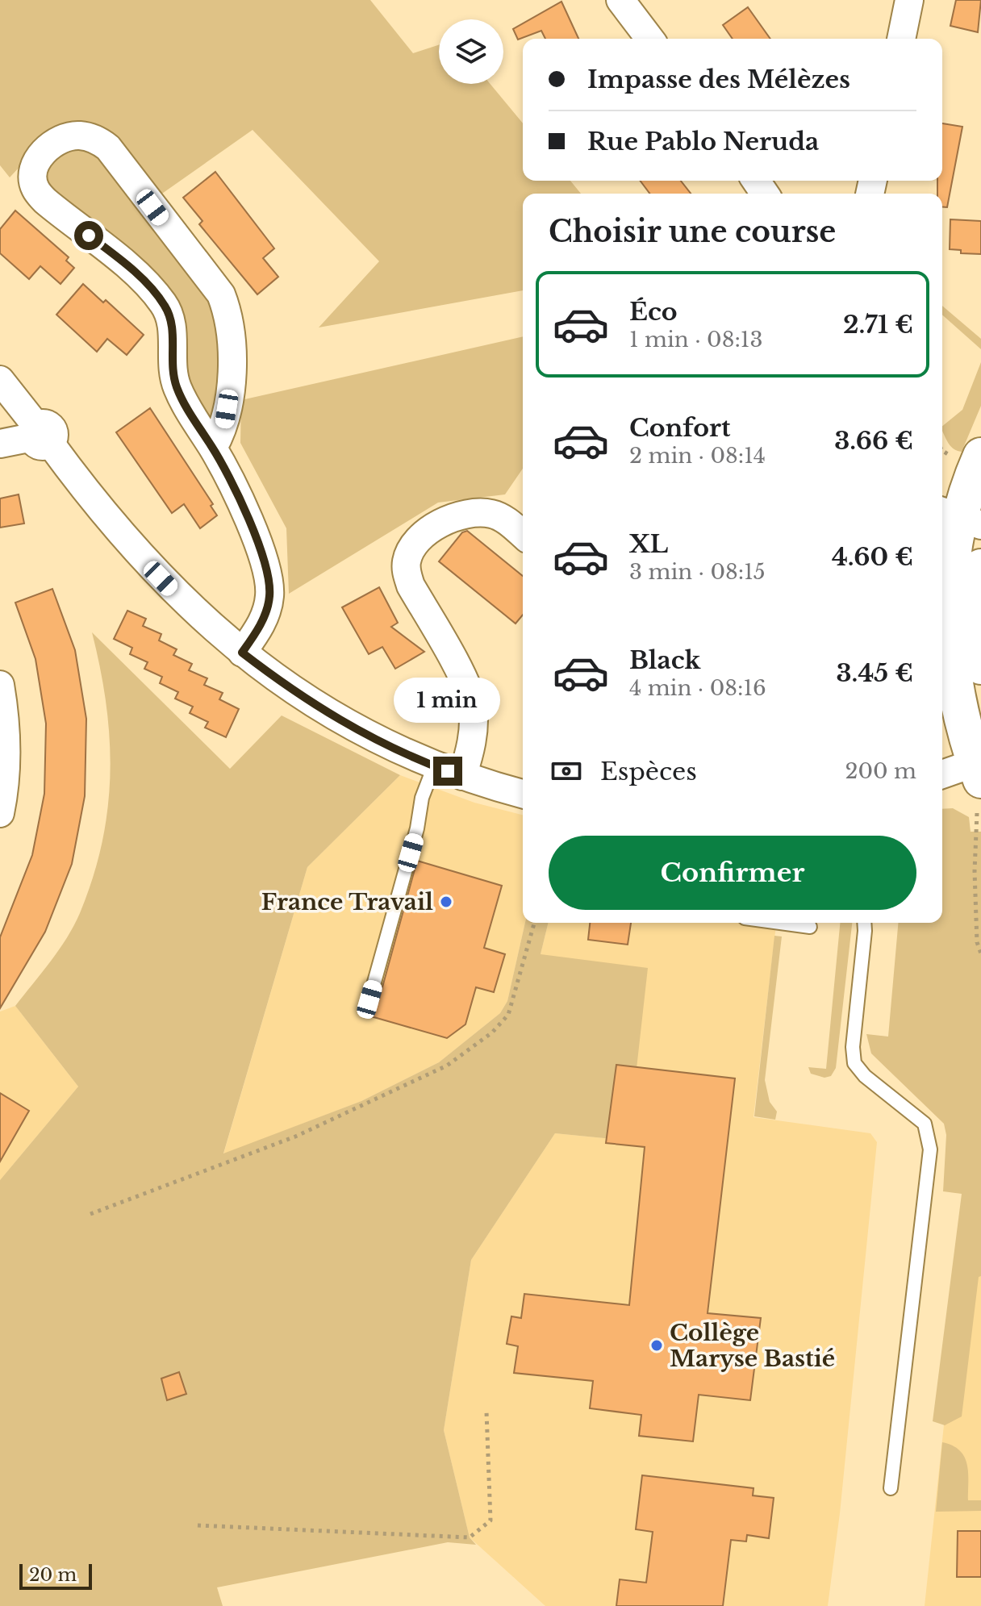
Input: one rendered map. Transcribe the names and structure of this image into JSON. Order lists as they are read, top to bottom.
{
  "places": ["France Travail", "Collège Maryse Bastié"],
  "scale_bar": "20 m",
  "page": {
    "banner": ["Impasse des Mélèzes", "Rue Pablo Neruda"],
    "heading": "Choisir une course",
    "list": [
      {
        "name": "Éco",
        "note": "1 min · 08:13",
        "value": "2.71 €"
      },
      {
        "name": "Confort",
        "note": "2 min · 08:14",
        "value": "3.66 €"
      },
      {
        "name": "XL",
        "note": "3 min · 08:15",
        "value": "4.60 €"
      },
      {
        "name": "Black",
        "note": "4 min · 08:16",
        "value": "3.45 €"
      }
    ],
    "bubble": "1 min",
    "pay": ["Espèces", "200 m"],
    "buttons": "Confirmer",
    "scale": "20 m"
  }
}
